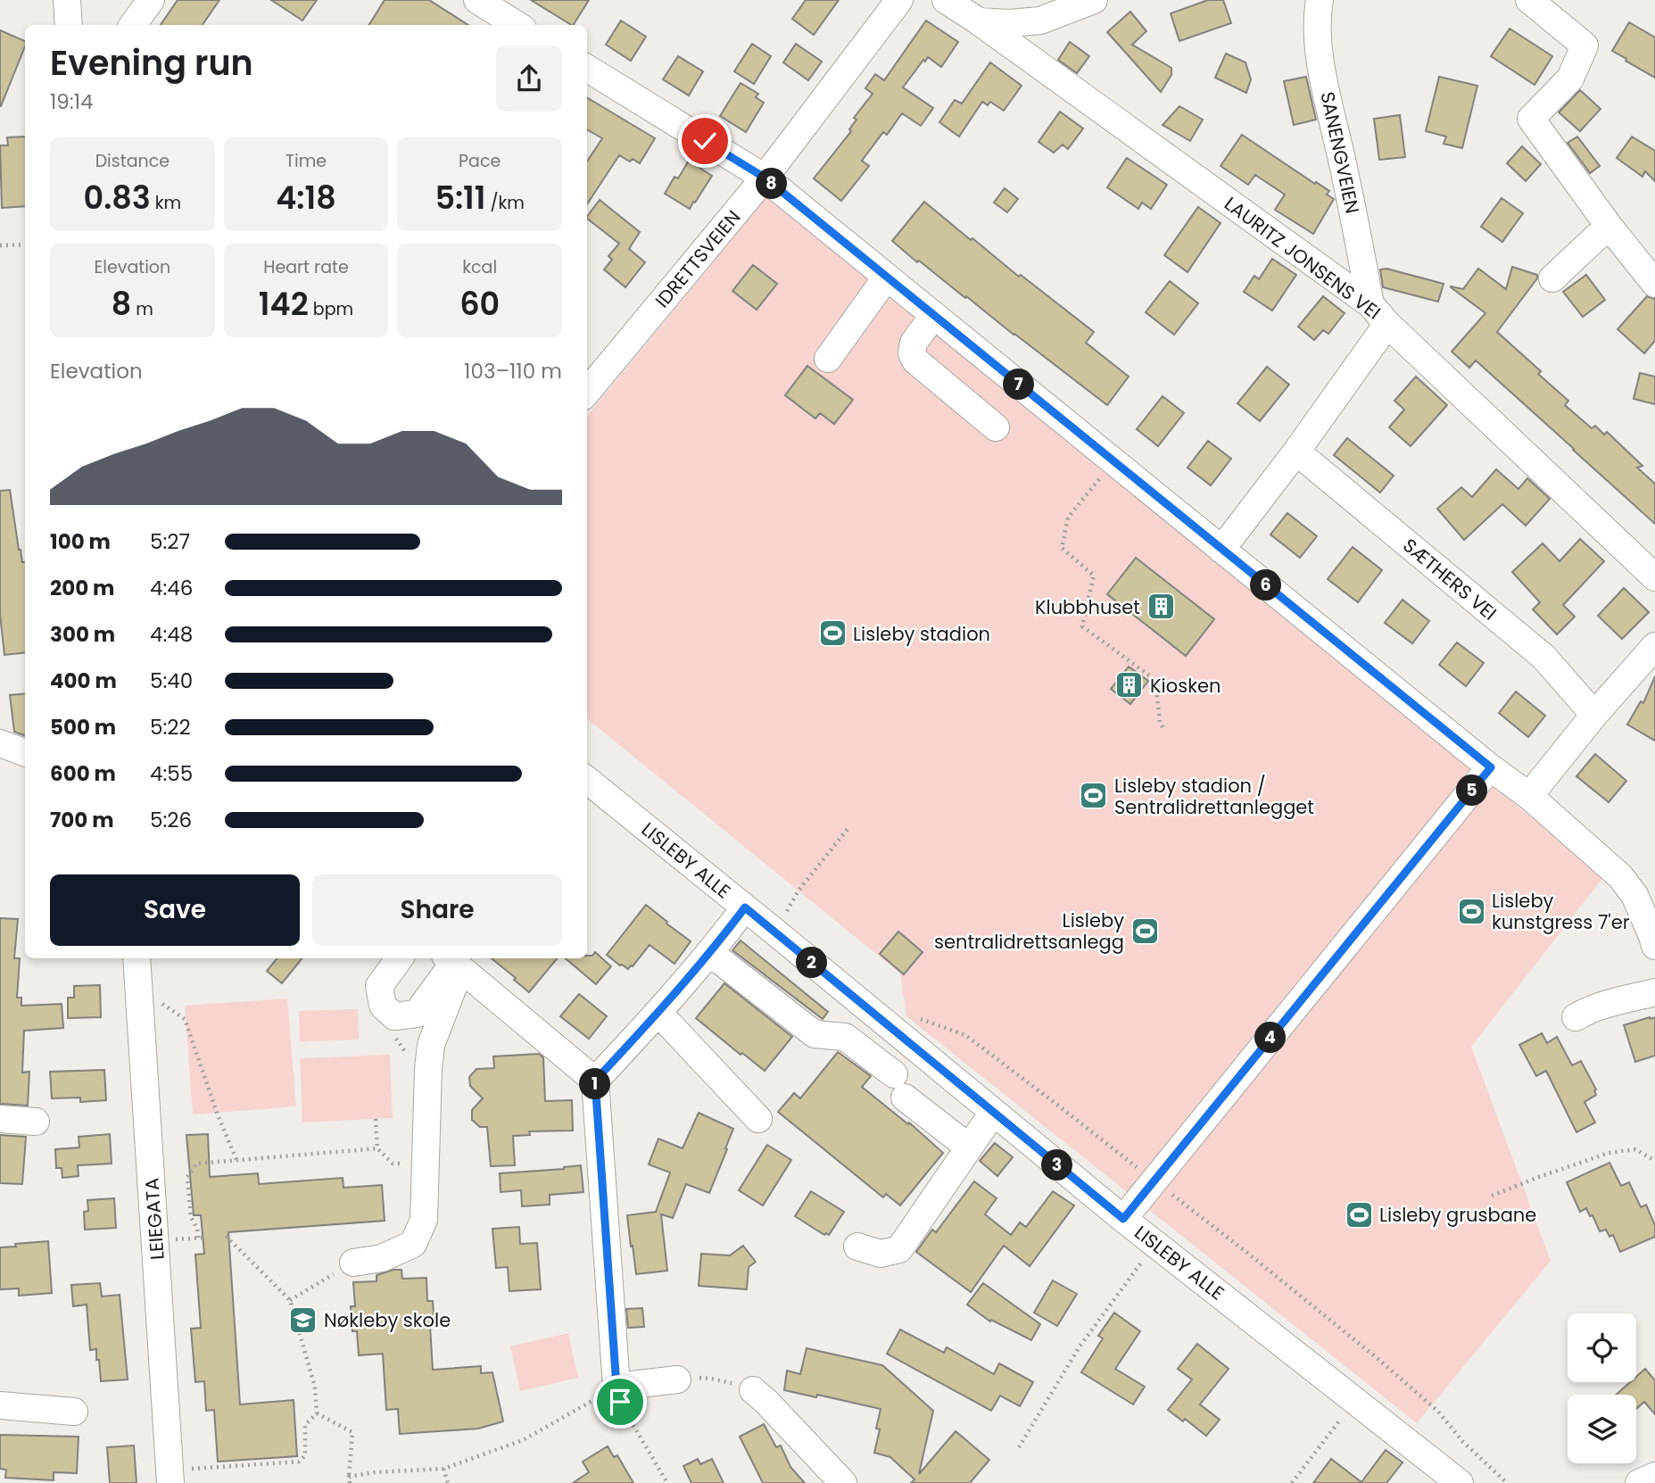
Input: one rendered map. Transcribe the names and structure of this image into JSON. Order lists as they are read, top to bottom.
{
  "streets": {
    "street": [
      "SANENGVEIEN",
      "LAURITZ JONSENS VEI",
      "IDRETTSVEIEN",
      "SÆTHERS VEI",
      "LISLEBY ALLE",
      "LEIEGATA"
    ]
  },
  "crossings": [
    ["SANENGVEIEN", "LAURITZ JONSENS VEI"]
  ],
  "places": {
    "building": ["Klubbhuset", "Kiosken"],
    "sports": [
      "Lisleby stadion",
      "Lisleby stadion / Sentralidrettanlegget",
      "Lisleby kunstgress 7'er",
      "Lisleby sentralidrettsanlegg",
      "Lisleby grusbane"
    ],
    "school or university": ["Nøkleby skole"]
  },
  "page": {
    "heading": ["Evening run", "19:14"],
    "stats": [
      ["Distance", "0.83 km"],
      ["Time", "4:18"],
      ["Pace", "5:11 /km"],
      ["Elevation", "8 m"],
      ["Heart rate", "142 bpm"],
      ["kcal", "60"]
    ],
    "pins": [
      "8",
      "7",
      "6",
      "5",
      "2",
      "4",
      "1",
      "3"
    ],
    "chart": ["Elevation", "103–110 m"],
    "list": [
      {
        "name": "100 m",
        "note": "5:27"
      },
      {
        "name": "200 m",
        "note": "4:46"
      },
      {
        "name": "300 m",
        "note": "4:48"
      },
      {
        "name": "400 m",
        "note": "5:40"
      },
      {
        "name": "500 m",
        "note": "5:22"
      },
      {
        "name": "600 m",
        "note": "4:55"
      },
      {
        "name": "700 m",
        "note": "5:26"
      }
    ],
    "buttons": ["Save", "Share"]
  }
}
